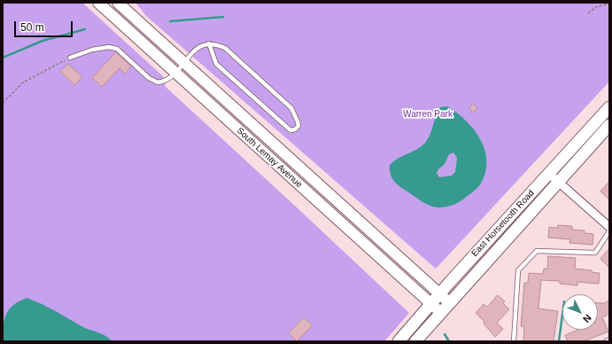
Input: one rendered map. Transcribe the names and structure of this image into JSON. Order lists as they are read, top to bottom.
{
  "streets": {
    "main road": ["South Lemay Avenue", "East Horsetooth Road"]
  },
  "crossings": [
    ["South Lemay Avenue", "East Horsetooth Road"]
  ],
  "parks": ["Warren Park"],
  "scale_bar": "50 m",
  "north": "bottom right"
}
